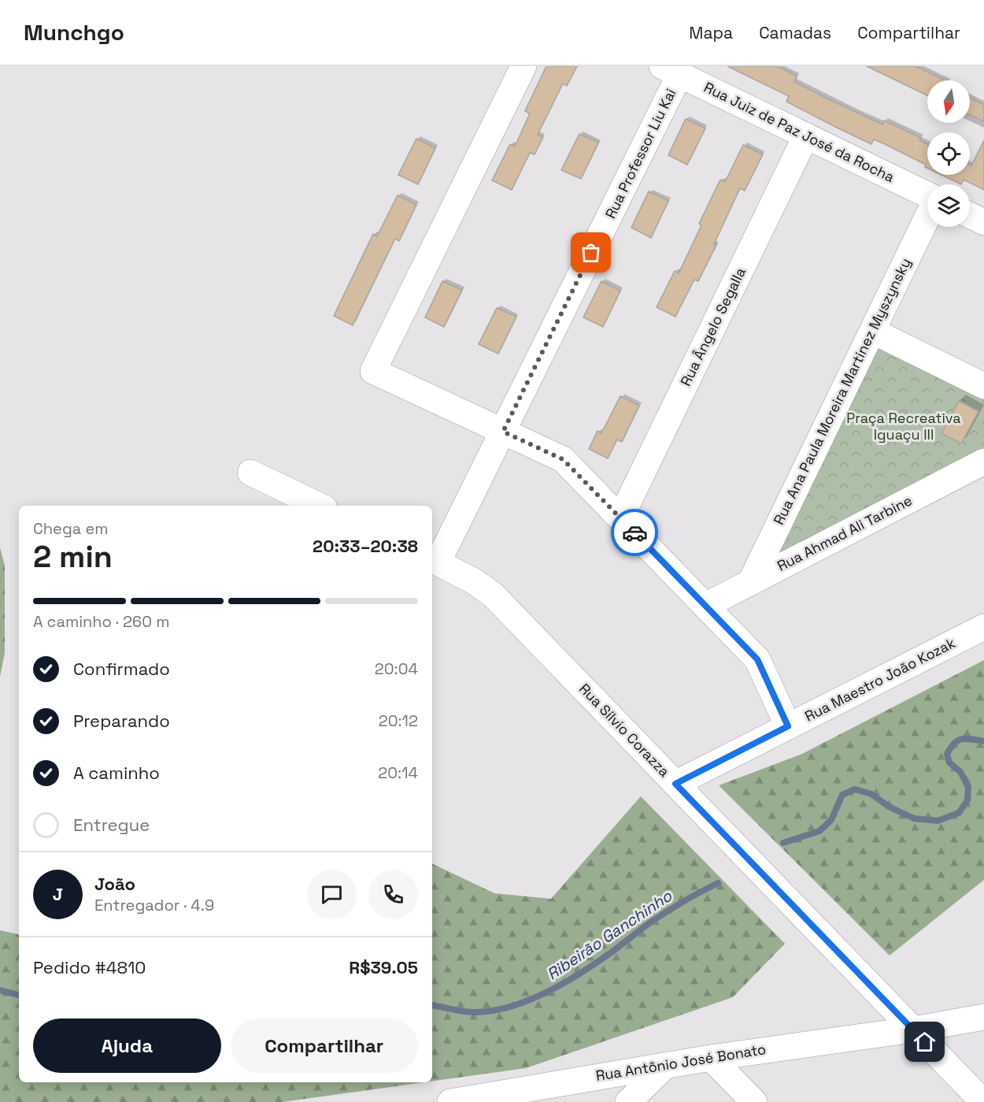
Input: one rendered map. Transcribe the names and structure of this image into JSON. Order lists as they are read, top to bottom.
{
  "streets": {
    "street": [
      "Rua Juiz de Paz José da Rocha",
      "Rua Professor Liu Kai",
      "Rua Ângelo Segalla",
      "Rua Ana Paula Moreira Martinez Myszynsky",
      "Rua Ahmad Ali Tarbine",
      "Rua Maestro João Kozak",
      "Rua Sílvio Corazza",
      "Rua Antônio José Bonato"
    ]
  },
  "crossings": [
    ["Rua Juiz de Paz José da Rocha", "Rua Professor Liu Kai"],
    ["Rua Juiz de Paz José da Rocha", "Rua Ângelo Segalla"],
    ["Rua Professor Liu Kai", "Rua Sílvio Corazza"],
    ["Rua Ana Paula Moreira Martinez Myszynsky", "Rua Ahmad Ali Tarbine"],
    ["Rua Maestro João Kozak", "Rua Sílvio Corazza"],
    ["Rua Sílvio Corazza", "Rua Antônio José Bonato"]
  ],
  "water": ["Ribeirão Ganchinho"],
  "parks": ["Praça Recreativa Iguaçu III"],
  "north": "bottom",
  "page": {
    "header": "Munchgo",
    "nav": ["Mapa", "Camadas", "Compartilhar"],
    "heading": ["2 min", "Chega em", "20:33–20:38"],
    "panel": [
      "João",
      "Entregador · 4.9",
      "Pedido #4810",
      "R$39.05"
    ],
    "bar": "A caminho · 260 m",
    "list": [
      ["Confirmado", "20:04"],
      ["Preparando", "20:12"],
      ["A caminho", "20:14"],
      "Entregue"
    ],
    "round": "J",
    "buttons": ["Ajuda", "Compartilhar"]
  }
}
